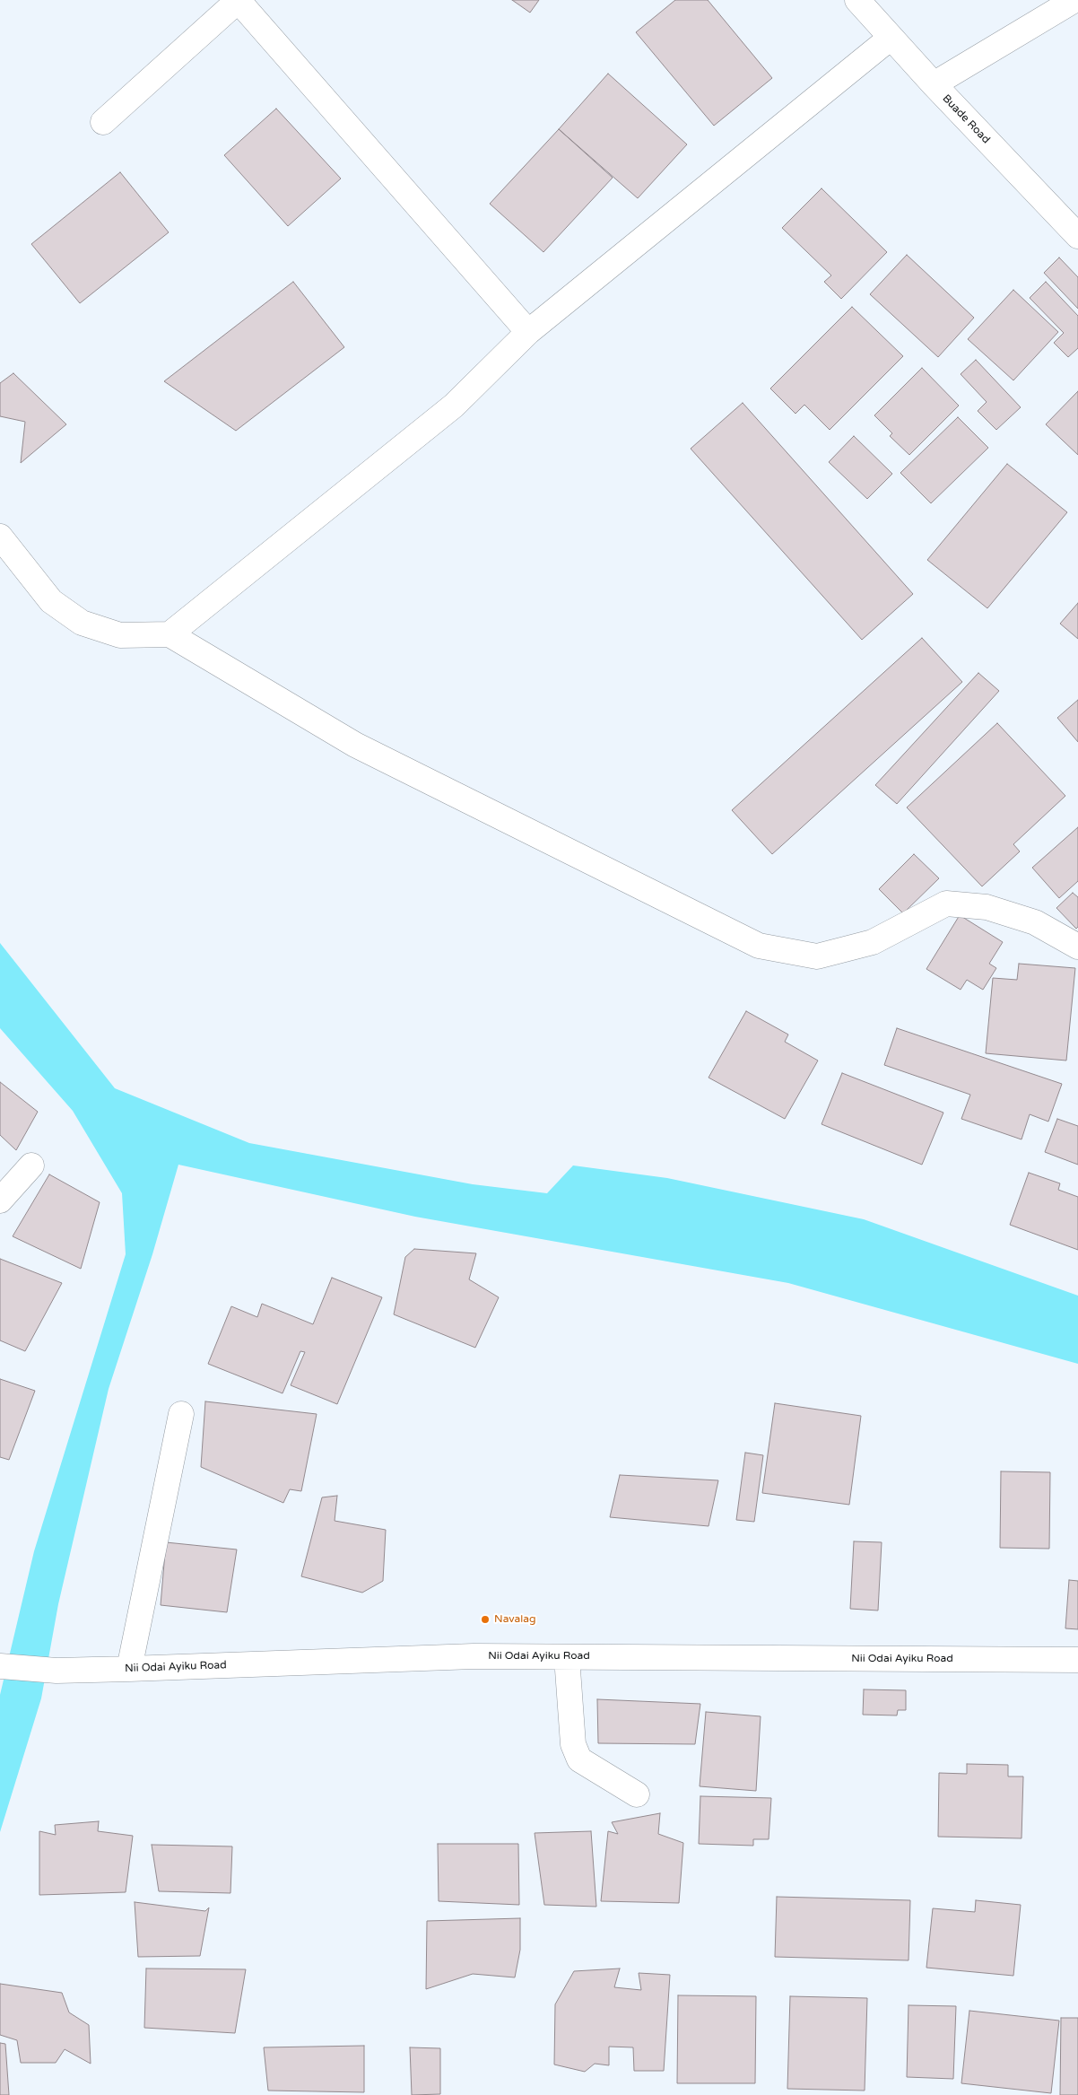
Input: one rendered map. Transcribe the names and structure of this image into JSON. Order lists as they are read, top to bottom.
{
  "streets": {
    "street": ["Buade Road", "Nii Odai Ayiku Road"]
  },
  "places": ["Navalag"]
}
